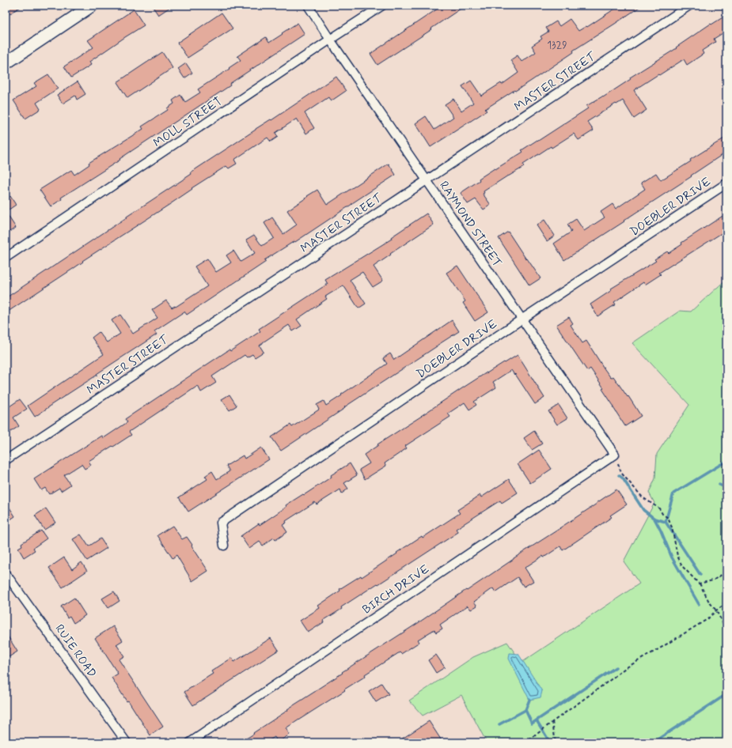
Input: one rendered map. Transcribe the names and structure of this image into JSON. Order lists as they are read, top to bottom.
{
  "streets": {
    "street": [
      "MASTER STREET",
      "MOLL STREET",
      "DOEBLER DRIVE",
      "RAYMOND STREET",
      "BIRCH DRIVE",
      "RUIE ROAD"
    ]
  },
  "crossings": [
    ["MASTER STREET", "RAYMOND STREET"],
    ["MOLL STREET", "RAYMOND STREET"],
    ["DOEBLER DRIVE", "RAYMOND STREET"],
    ["RAYMOND STREET", "BIRCH DRIVE"]
  ],
  "house_numbers": ["1329"]
}
